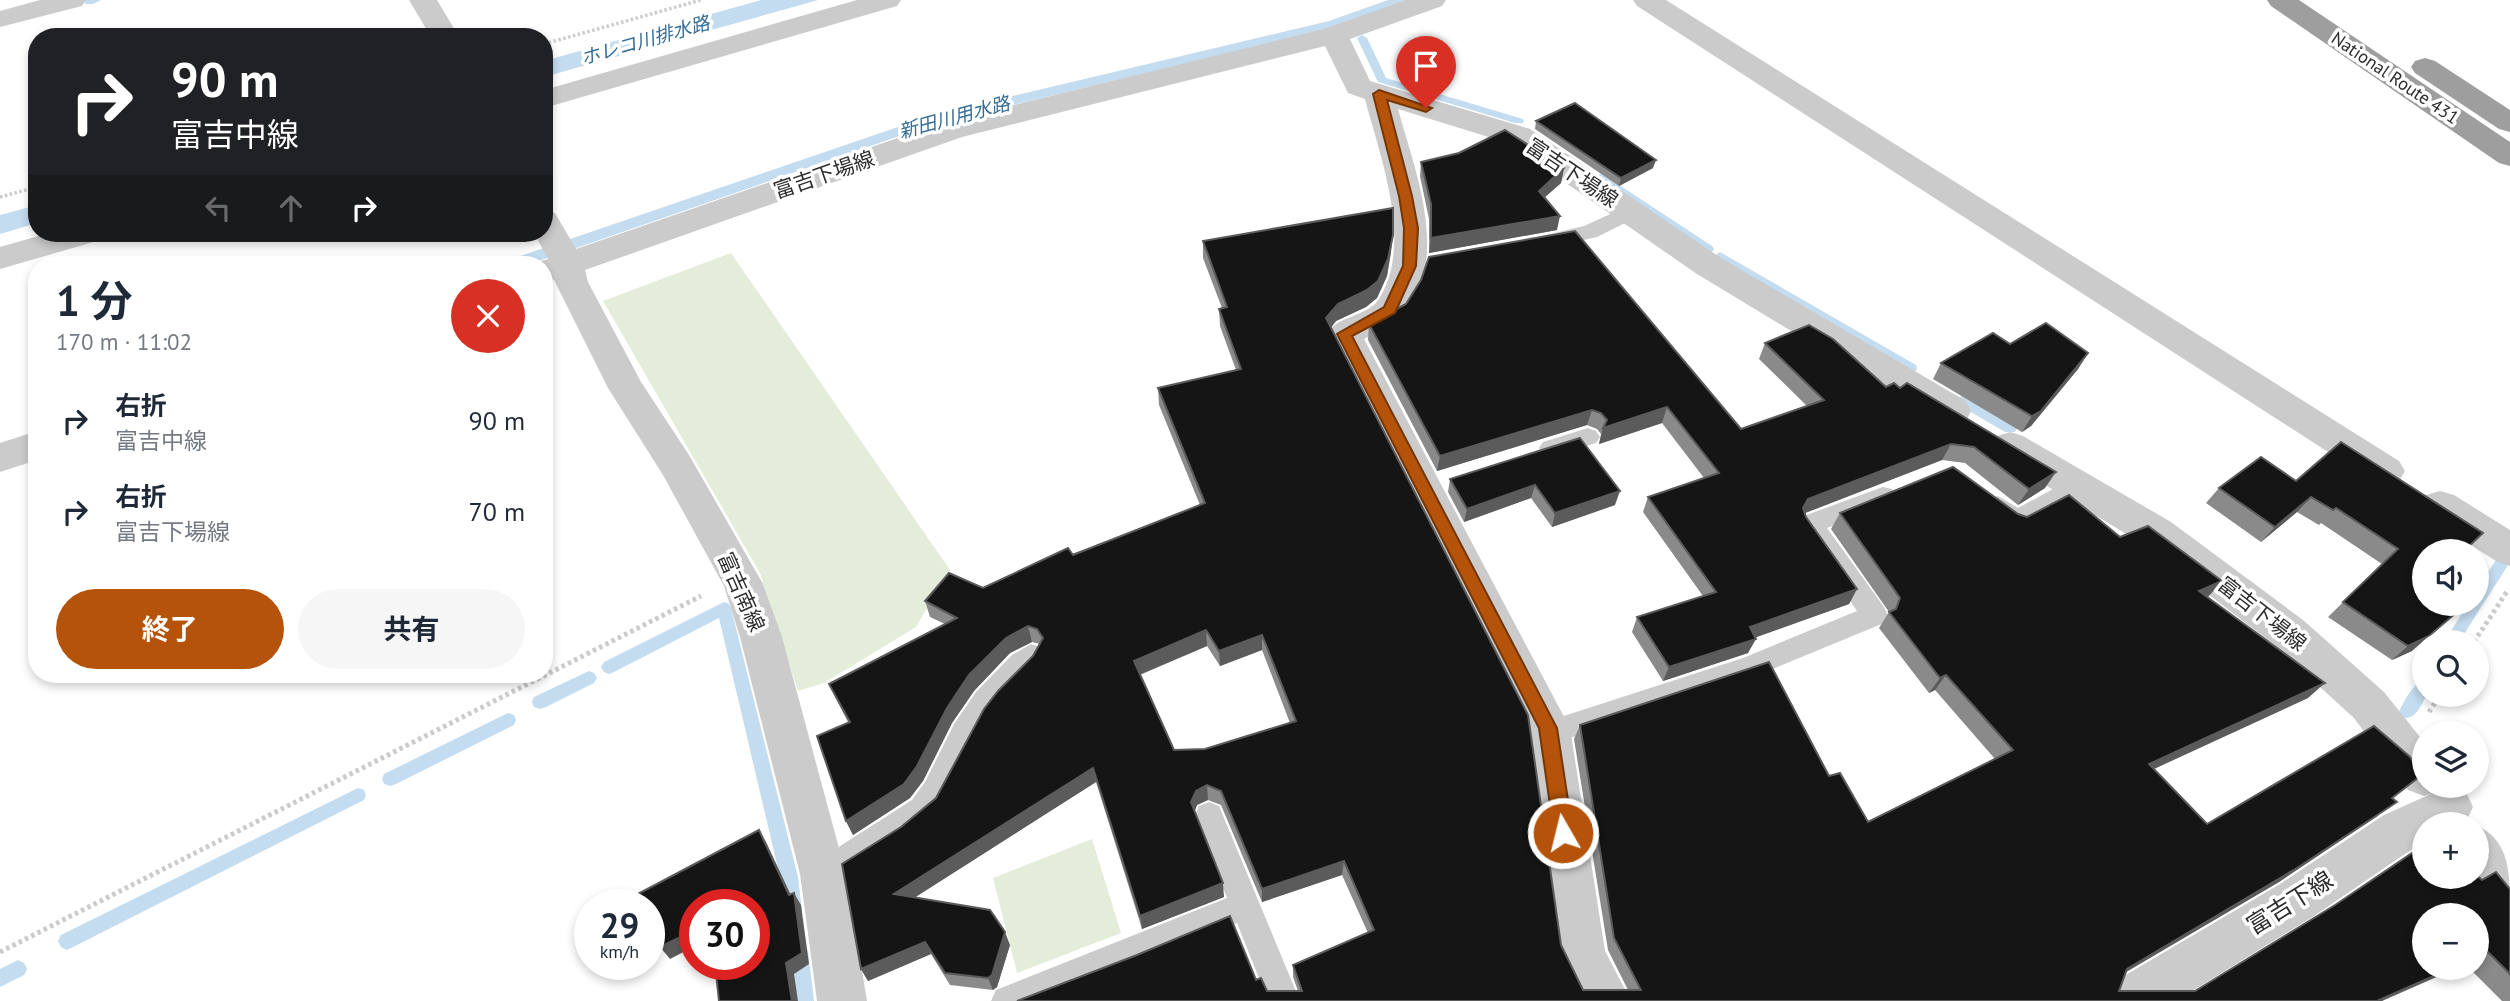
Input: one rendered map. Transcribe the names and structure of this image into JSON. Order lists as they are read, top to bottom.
{
  "streets": {
    "highway": ["National Route 431"],
    "street": ["富吉下場線", "富吉南線", "富吉下線"]
  },
  "crossings": [
    ["富吉下場線", "富吉南線"]
  ],
  "water": ["ホレコ川排水路", "新田川用水路"],
  "page": {
    "turn": ["90 m", "富吉中線"],
    "heading": ["1 分", "170 m · 11:02"],
    "list": [
      {
        "name": "右折",
        "note": "富吉中線",
        "value": "90 m"
      },
      {
        "name": "右折",
        "note": "富吉下場線",
        "value": "70 m"
      }
    ],
    "map_buttons": ["+", "−"],
    "buttons": ["終了", "共有"],
    "speed": "29 km/h",
    "limit": "30"
  }
}
